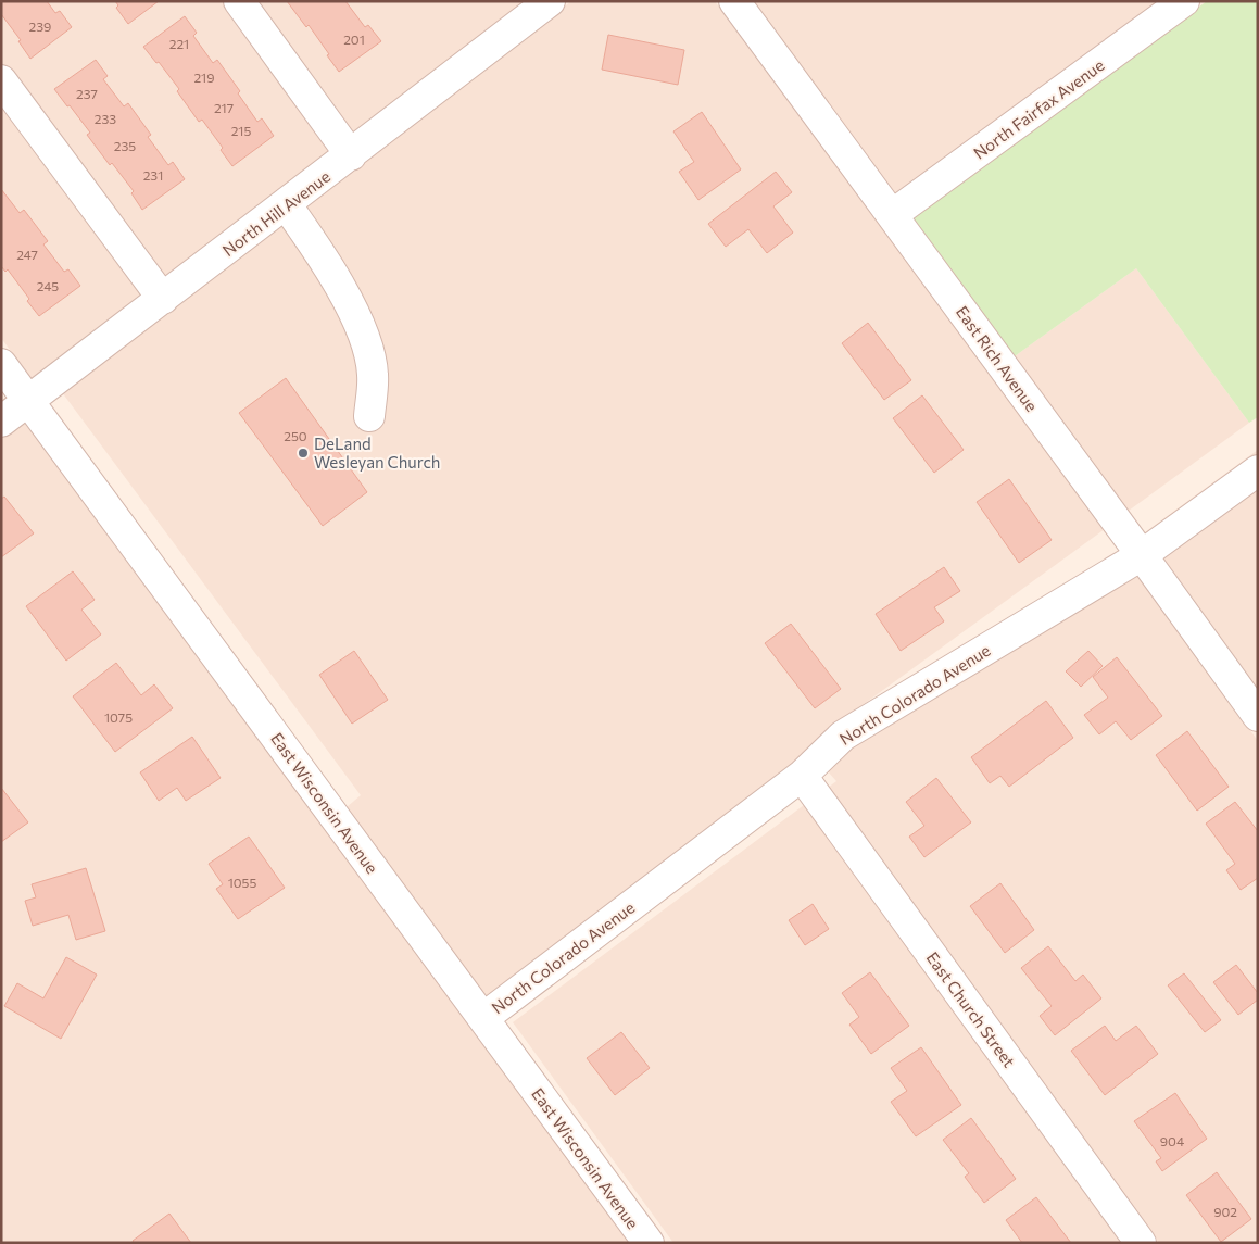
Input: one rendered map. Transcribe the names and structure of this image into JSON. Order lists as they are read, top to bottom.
{
  "streets": {
    "street": [
      "North Fairfax Avenue",
      "North Hill Avenue",
      "East Rich Avenue",
      "North Colorado Avenue",
      "East Wisconsin Avenue",
      "East Church Street"
    ]
  },
  "crossings": [
    ["North Fairfax Avenue", "East Rich Avenue"],
    ["North Hill Avenue", "East Wisconsin Avenue"],
    ["East Rich Avenue", "North Colorado Avenue"],
    ["North Colorado Avenue", "East Wisconsin Avenue"],
    ["North Colorado Avenue", "East Church Street"]
  ],
  "places": ["DeLand Wesleyan Church"],
  "house_numbers": [
    "239",
    "201",
    "221",
    "219",
    "237",
    "217",
    "233",
    "215",
    "235",
    "231",
    "247",
    "245",
    "250",
    "1075",
    "1055",
    "904",
    "902"
  ]
}
